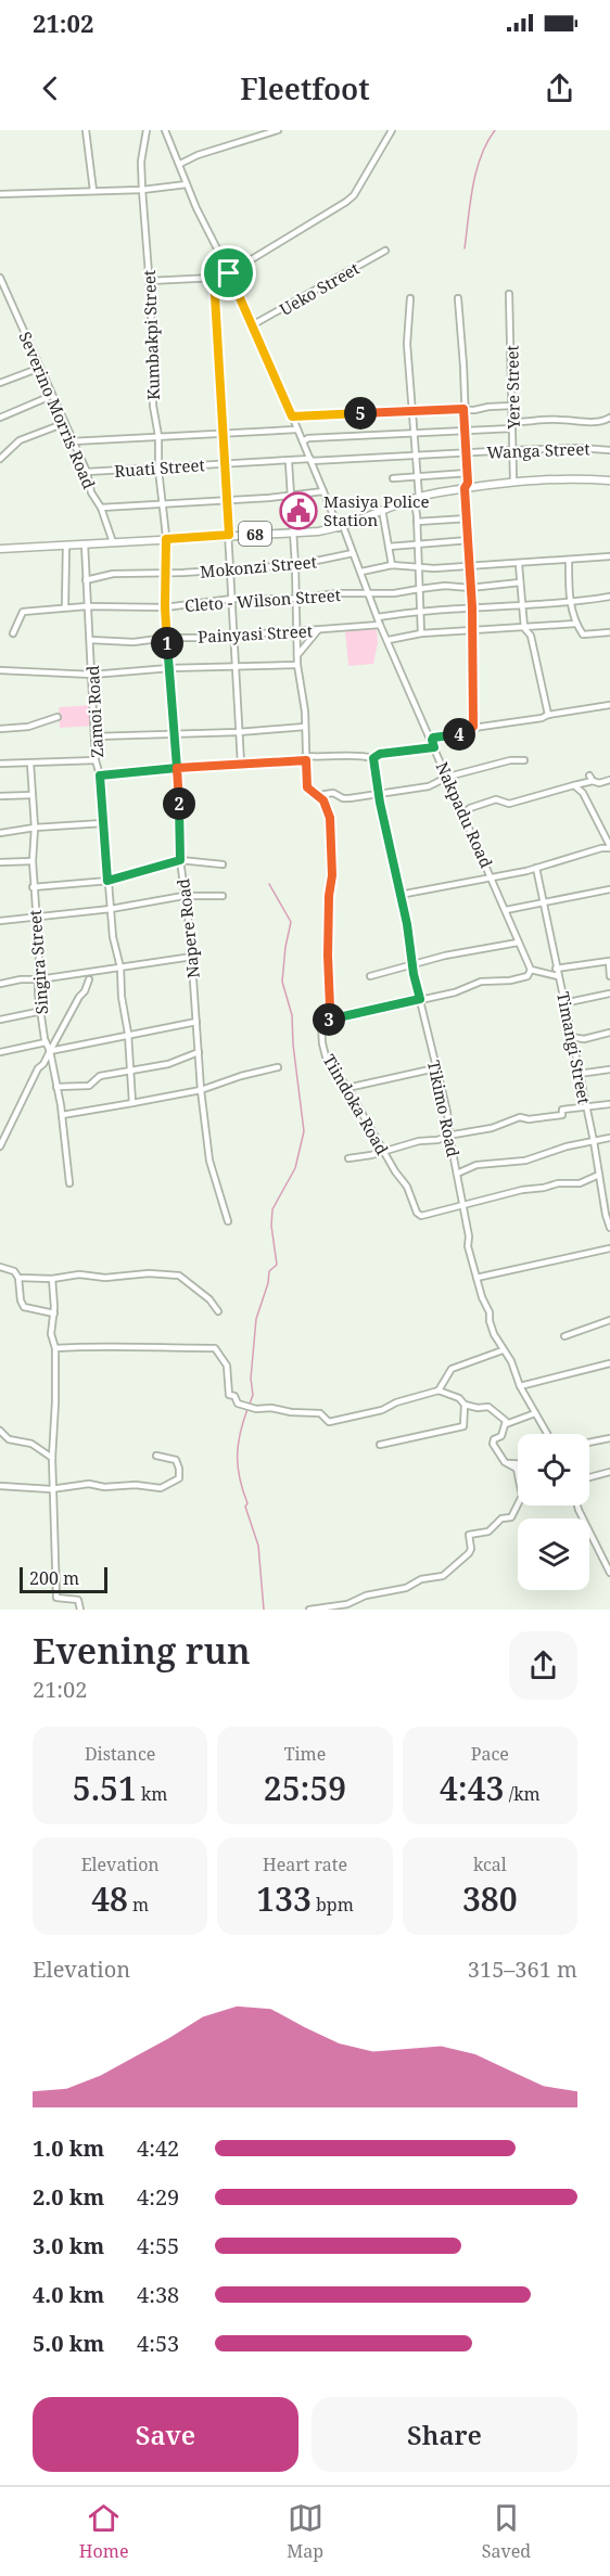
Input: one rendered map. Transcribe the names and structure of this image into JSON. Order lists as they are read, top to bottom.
{
  "streets": {
    "main road": ["68"],
    "street": [
      "Ueko Street",
      "Kumbakpi Street",
      "Yere Street",
      "Severino Morris Road",
      "Wanga Street",
      "Ruati Street",
      "Mokonzi Street",
      "Cleto - Wilson Street",
      "Painyasi Street",
      "Zamoi Road",
      "Nakpadu Road",
      "Napere Road",
      "Singira Street",
      "Timangi Street",
      "Tiindoka Road",
      "Tikimo Road"
    ]
  },
  "crossings": [
    ["Ueko Street", "Nakpadu Road"],
    ["Kumbakpi Street", "Ruati Street"],
    ["Kumbakpi Street", "68"],
    ["Kumbakpi Street", "Napere Road"],
    ["Yere Street", "Wanga Street"],
    ["Yere Street", "68"],
    ["Severino Morris Road", "Ruati Street"],
    ["Severino Morris Road", "68"],
    ["Wanga Street", "Ruati Street"],
    ["Wanga Street", "Nakpadu Road"],
    ["Ruati Street", "Nakpadu Road"],
    ["68", "Zamoi Road"],
    ["68", "Nakpadu Road"],
    ["68", "Napere Road"],
    ["Mokonzi Street", "Zamoi Road"],
    ["Mokonzi Street", "Nakpadu Road"],
    ["Mokonzi Street", "Napere Road"],
    ["Cleto - Wilson Street", "Zamoi Road"],
    ["Cleto - Wilson Street", "Nakpadu Road"],
    ["Cleto - Wilson Street", "Napere Road"],
    ["Painyasi Street", "Zamoi Road"],
    ["Painyasi Street", "Nakpadu Road"],
    ["Painyasi Street", "Napere Road"],
    ["Tiindoka Road", "Tikimo Road"]
  ],
  "places": {
    "public building": ["Masiya Police Station"]
  },
  "scale_bar": "200 m",
  "page": {
    "status": "21:02",
    "header": "Fleetfoot",
    "pins": [
      "5",
      "1",
      "4",
      "2",
      "3"
    ],
    "scale": "200 m",
    "heading": ["Evening run", "21:02"],
    "stats": [
      ["Distance", "5.51 km"],
      ["Time", "25:59"],
      ["Pace", "4:43 /km"],
      ["Elevation", "48 m"],
      ["Heart rate", "133 bpm"],
      ["kcal", "380"]
    ],
    "chart": ["Elevation", "315–361 m"],
    "list": [
      {
        "name": "1.0 km",
        "note": "4:42"
      },
      {
        "name": "2.0 km",
        "note": "4:29"
      },
      {
        "name": "3.0 km",
        "note": "4:55"
      },
      {
        "name": "4.0 km",
        "note": "4:38"
      },
      {
        "name": "5.0 km",
        "note": "4:53"
      }
    ],
    "buttons": ["Save", "Share"],
    "tabs": ["Home", "Map", "Saved"]
  }
}
